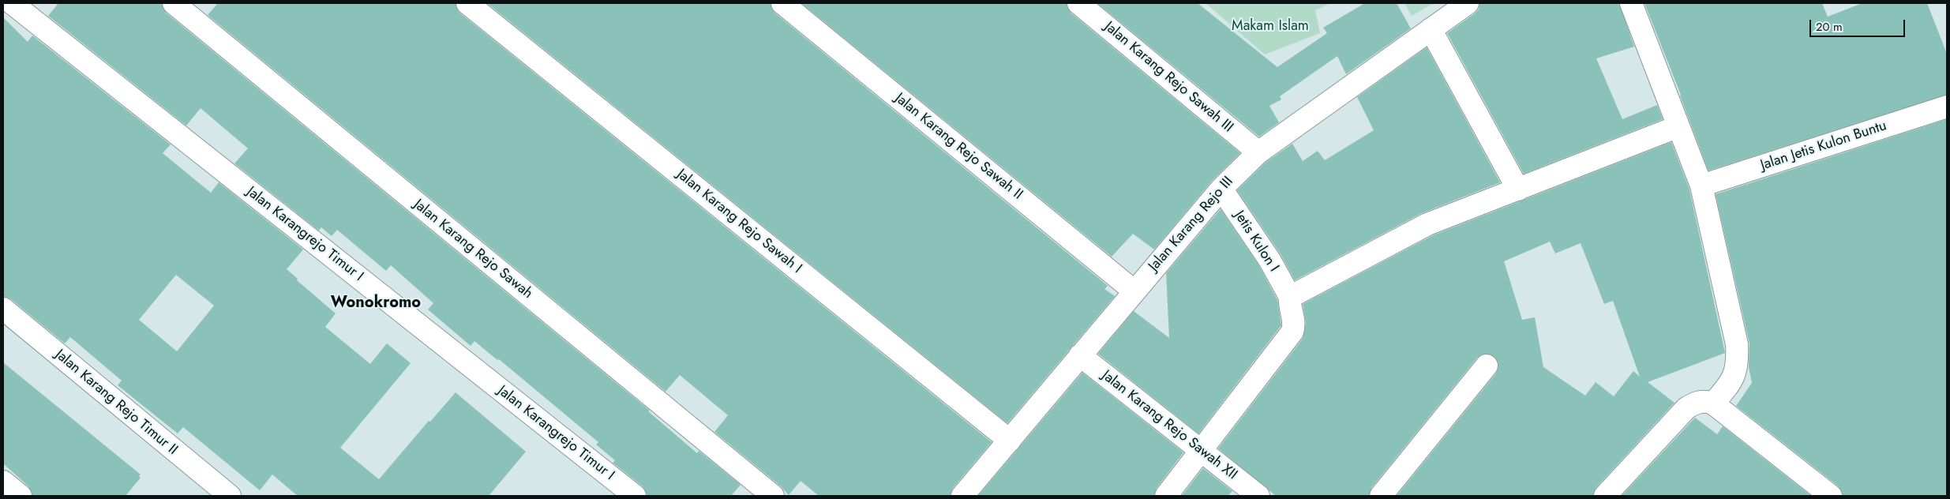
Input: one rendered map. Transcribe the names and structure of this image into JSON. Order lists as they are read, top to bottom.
{
  "streets": {
    "street": [
      "Jalan Karang Rejo Sawah III",
      "Jalan Jetis Kulon Buntu",
      "Jalan Karang Rejo Sawah II",
      "Jalan Karang Rejo Sawah I",
      "Jalan Karang Rejo III",
      "Jalan Karangrejo Timur I",
      "Jetis Kulon I",
      "Jalan Karang Rejo Sawah",
      "Jalan Karang Rejo Timur II",
      "Jalan Karang Rejo Sawah XII"
    ]
  },
  "crossings": [
    ["Jalan Karang Rejo Sawah III", "Jalan Karang Rejo III"],
    ["Jalan Karang Rejo Sawah II", "Jalan Karang Rejo III"],
    ["Jalan Karang Rejo Sawah I", "Jalan Karang Rejo III"],
    ["Jalan Karang Rejo III", "Jetis Kulon I"],
    ["Jalan Karang Rejo III", "Jalan Karang Rejo Sawah XII"]
  ],
  "districts": ["Wonokromo"],
  "parks": ["Makam Islam"],
  "scale_bar": "20 m"
}
